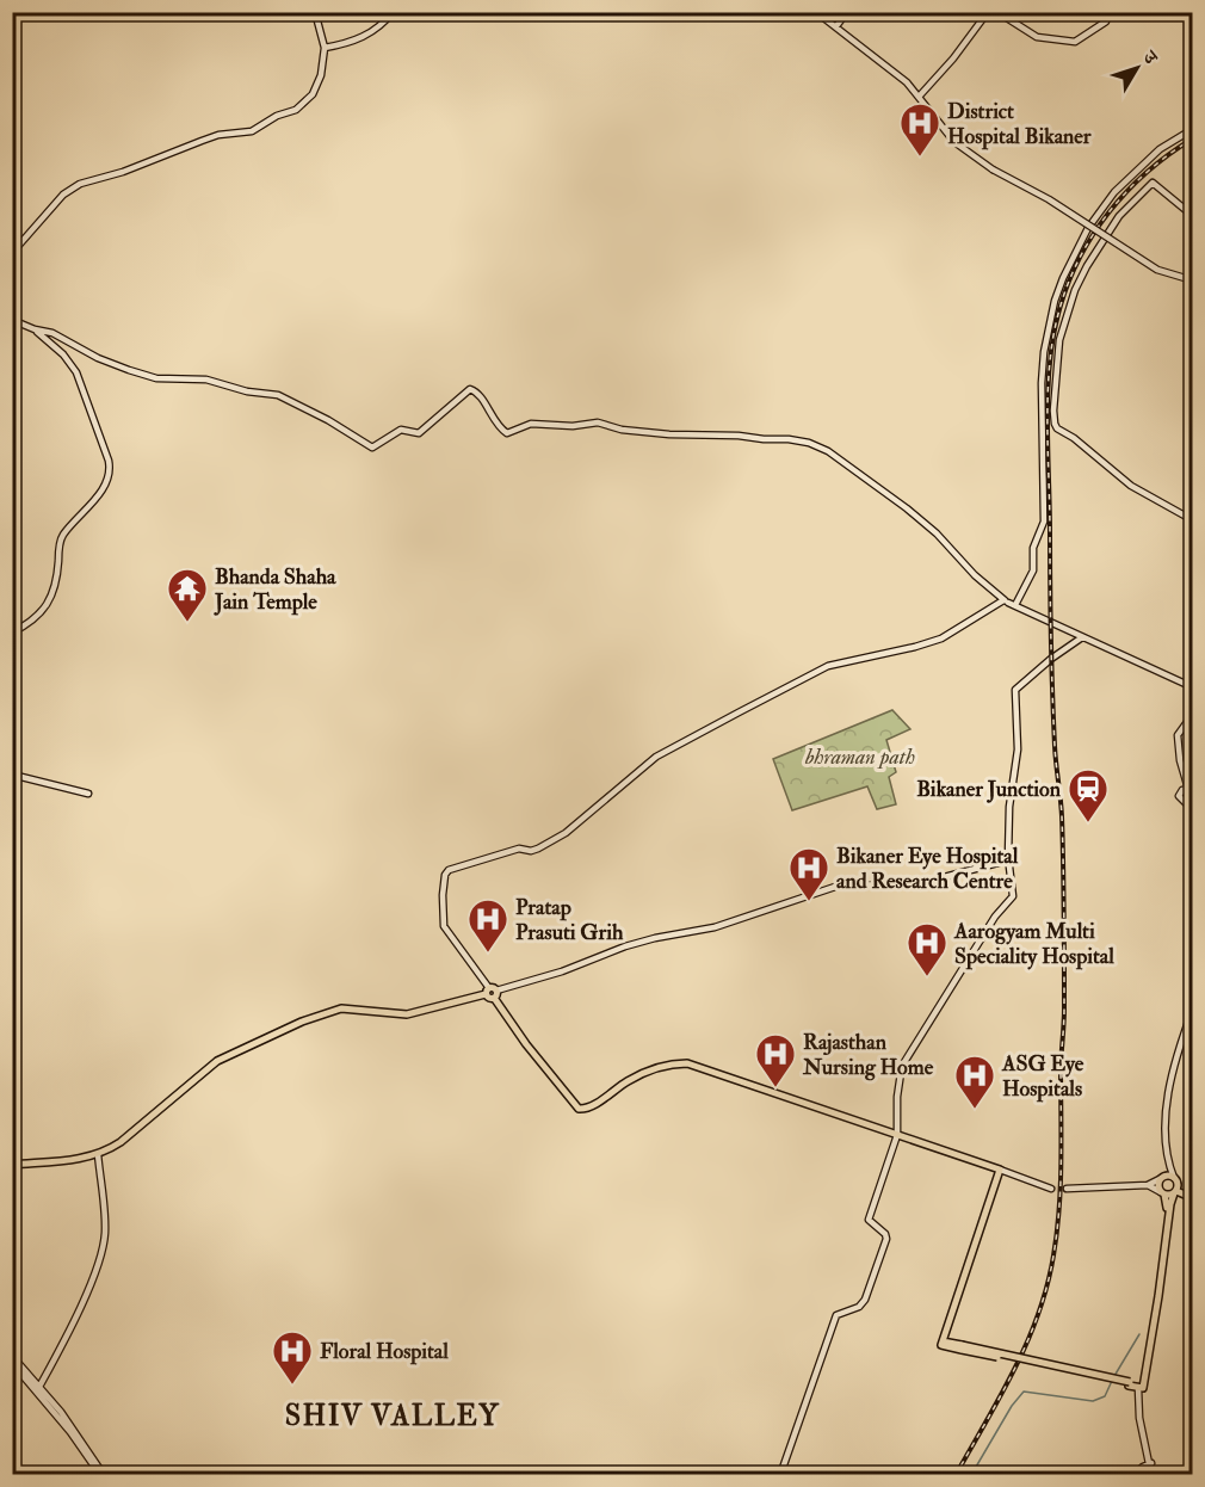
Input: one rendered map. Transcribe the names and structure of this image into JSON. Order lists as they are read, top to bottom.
{
  "districts": ["SHIV VALLEY"],
  "parks": ["bhraman path"],
  "places": {
    "hospital": [
      "District Hospital Bikaner",
      "Bikaner Eye Hospital and Research Centre",
      "Pratap Prasuti Grih",
      "Aarogyam Multi Speciality Hospital",
      "Rajasthan Nursing Home",
      "ASG Eye Hospitals",
      "Floral Hospital"
    ],
    "temple": ["Bhanda Shaha Jain Temple"],
    "station": ["Bikaner Junction"]
  },
  "north": "top right"
}
